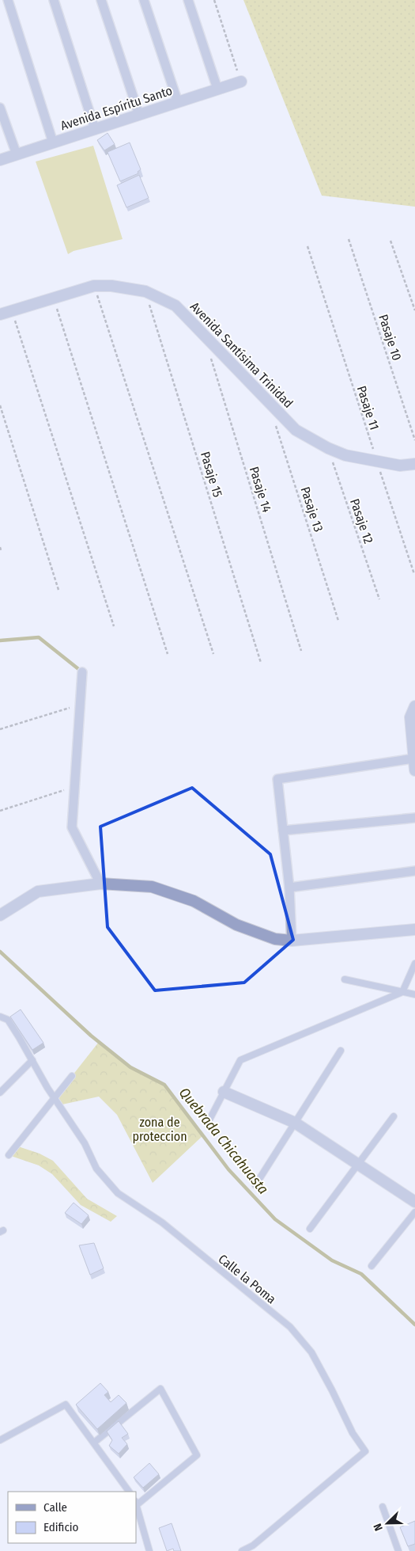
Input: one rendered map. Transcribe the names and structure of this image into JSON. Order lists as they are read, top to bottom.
{
  "streets": {
    "street": ["Avenida Espíritu Santo", "Avenida Santísima Trinidad"],
    "lane": ["Calle la Poma"],
    "path": [
      "Pasaje 10",
      "Pasaje 11",
      "Pasaje 15",
      "Pasaje 14",
      "Pasaje 13",
      "Pasaje 12"
    ]
  },
  "crossings": [
    ["Avenida Santísima Trinidad", "Pasaje 11"],
    ["Avenida Santísima Trinidad", "Pasaje 15"],
    ["Avenida Santísima Trinidad", "Pasaje 12"]
  ],
  "water": ["Quebrada Chicahuasta"],
  "parks": ["zona de proteccion"],
  "legend": ["Calle", "Edificio"],
  "north": "bottom left"
}
